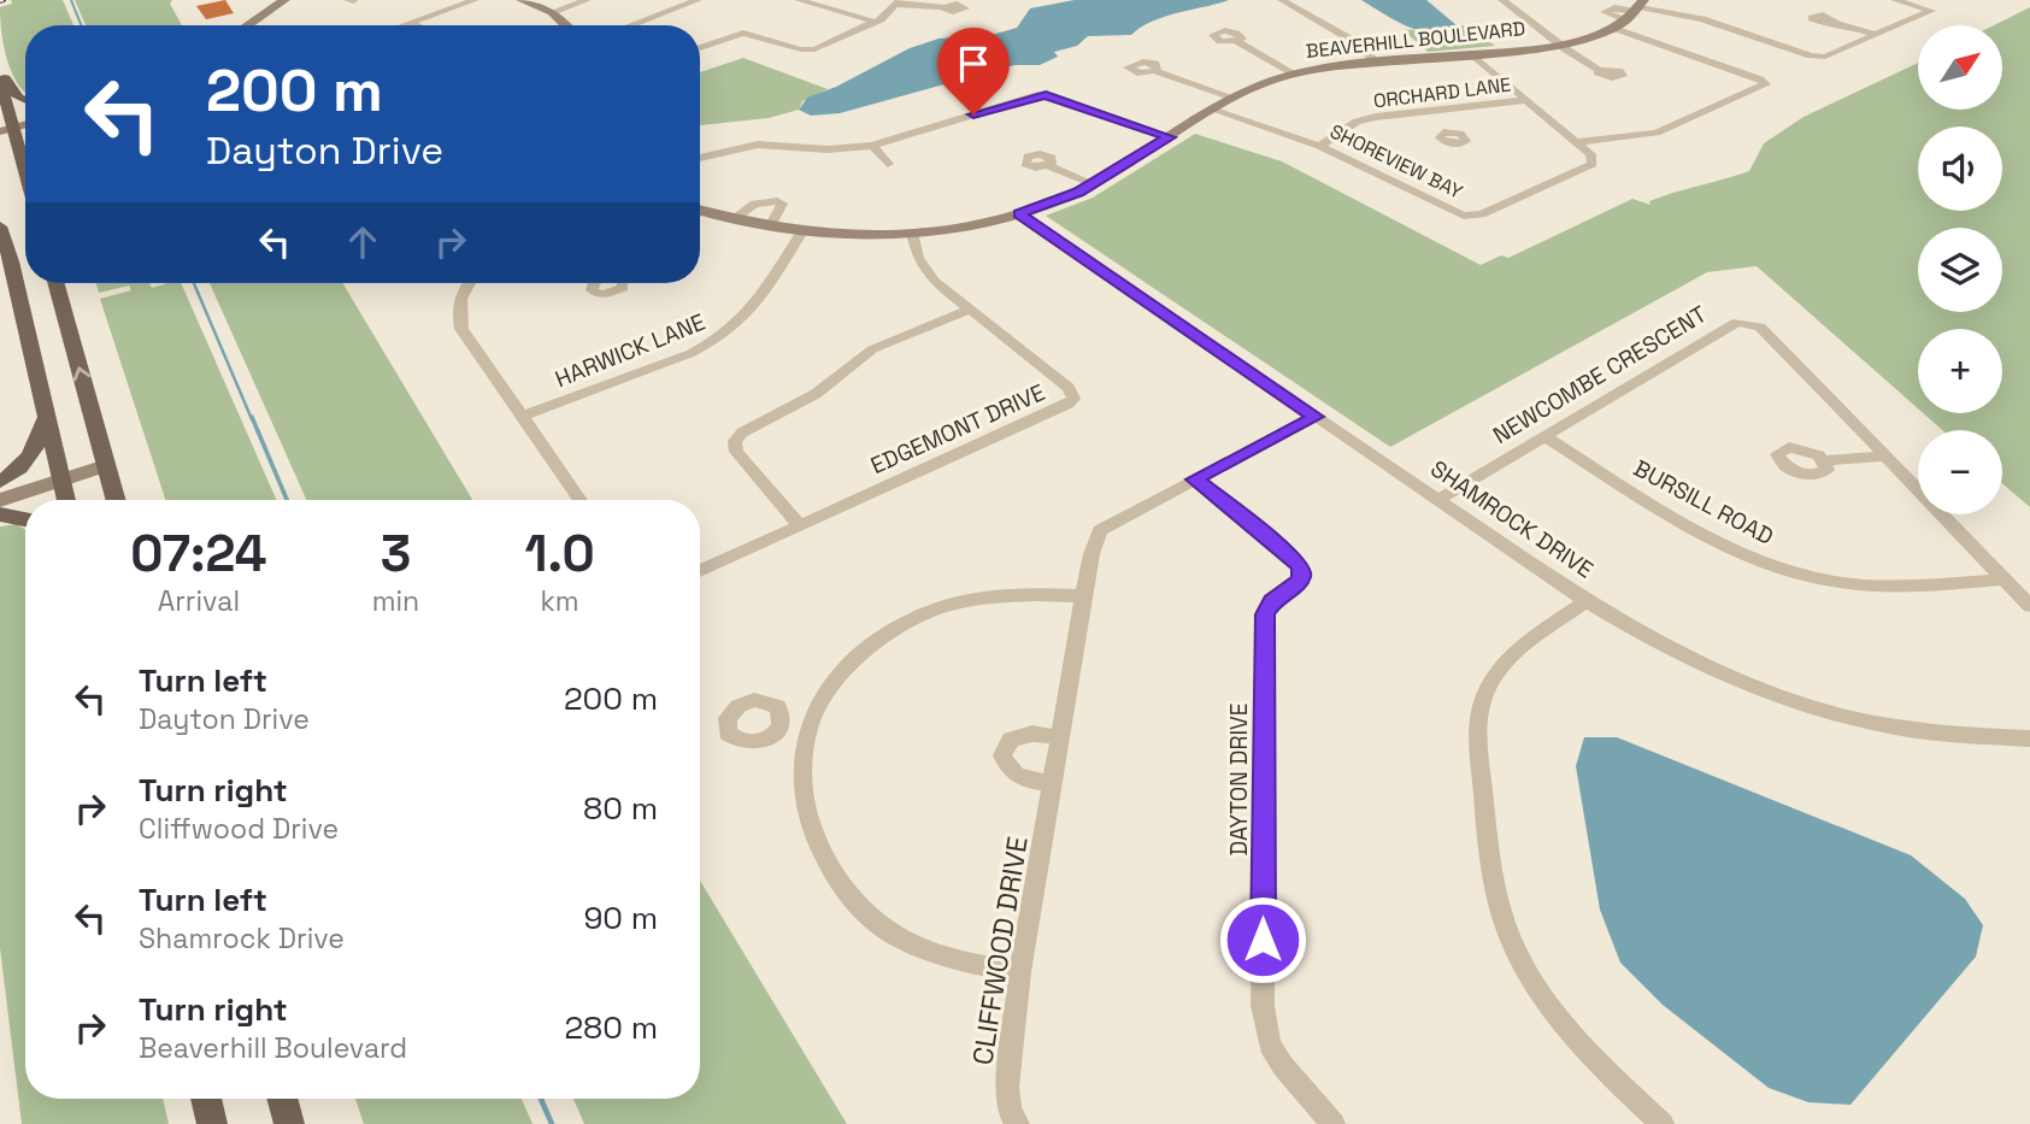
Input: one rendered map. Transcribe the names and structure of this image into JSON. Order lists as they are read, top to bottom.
{
  "streets": {
    "street": [
      "BEAVERHILL BOULEVARD",
      "ORCHARD LANE",
      "SHOREVIEW BAY",
      "HARWICK LANE",
      "NEWCOMBE CRESCENT",
      "EDGEMONT DRIVE",
      "BURSILL ROAD",
      "SHAMROCK DRIVE",
      "DAYTON DRIVE",
      "CLIFFWOOD DRIVE"
    ]
  },
  "crossings": [
    ["BEAVERHILL BOULEVARD", "SHOREVIEW BAY"],
    ["BEAVERHILL BOULEVARD", "HARWICK LANE"],
    ["BEAVERHILL BOULEVARD", "EDGEMONT DRIVE"],
    ["BEAVERHILL BOULEVARD", "SHAMROCK DRIVE"],
    ["ORCHARD LANE", "SHOREVIEW BAY"],
    ["NEWCOMBE CRESCENT", "BURSILL ROAD"],
    ["NEWCOMBE CRESCENT", "SHAMROCK DRIVE"],
    ["SHAMROCK DRIVE", "CLIFFWOOD DRIVE"],
    ["DAYTON DRIVE", "CLIFFWOOD DRIVE"]
  ],
  "north": "top right",
  "page": {
    "map_buttons": ["+", "−"],
    "turn": ["200 m", "Dayton Drive"],
    "eta": [
      "07:24",
      "Arrival",
      "3",
      "min",
      "1.0",
      "km"
    ],
    "list": [
      {
        "name": "Turn left",
        "note": "Dayton Drive",
        "value": "200 m"
      },
      {
        "name": "Turn right",
        "note": "Cliffwood Drive",
        "value": "80 m"
      },
      {
        "name": "Turn left",
        "note": "Shamrock Drive",
        "value": "90 m"
      },
      {
        "name": "Turn right",
        "note": "Beaverhill Boulevard",
        "value": "280 m"
      }
    ]
  }
}
